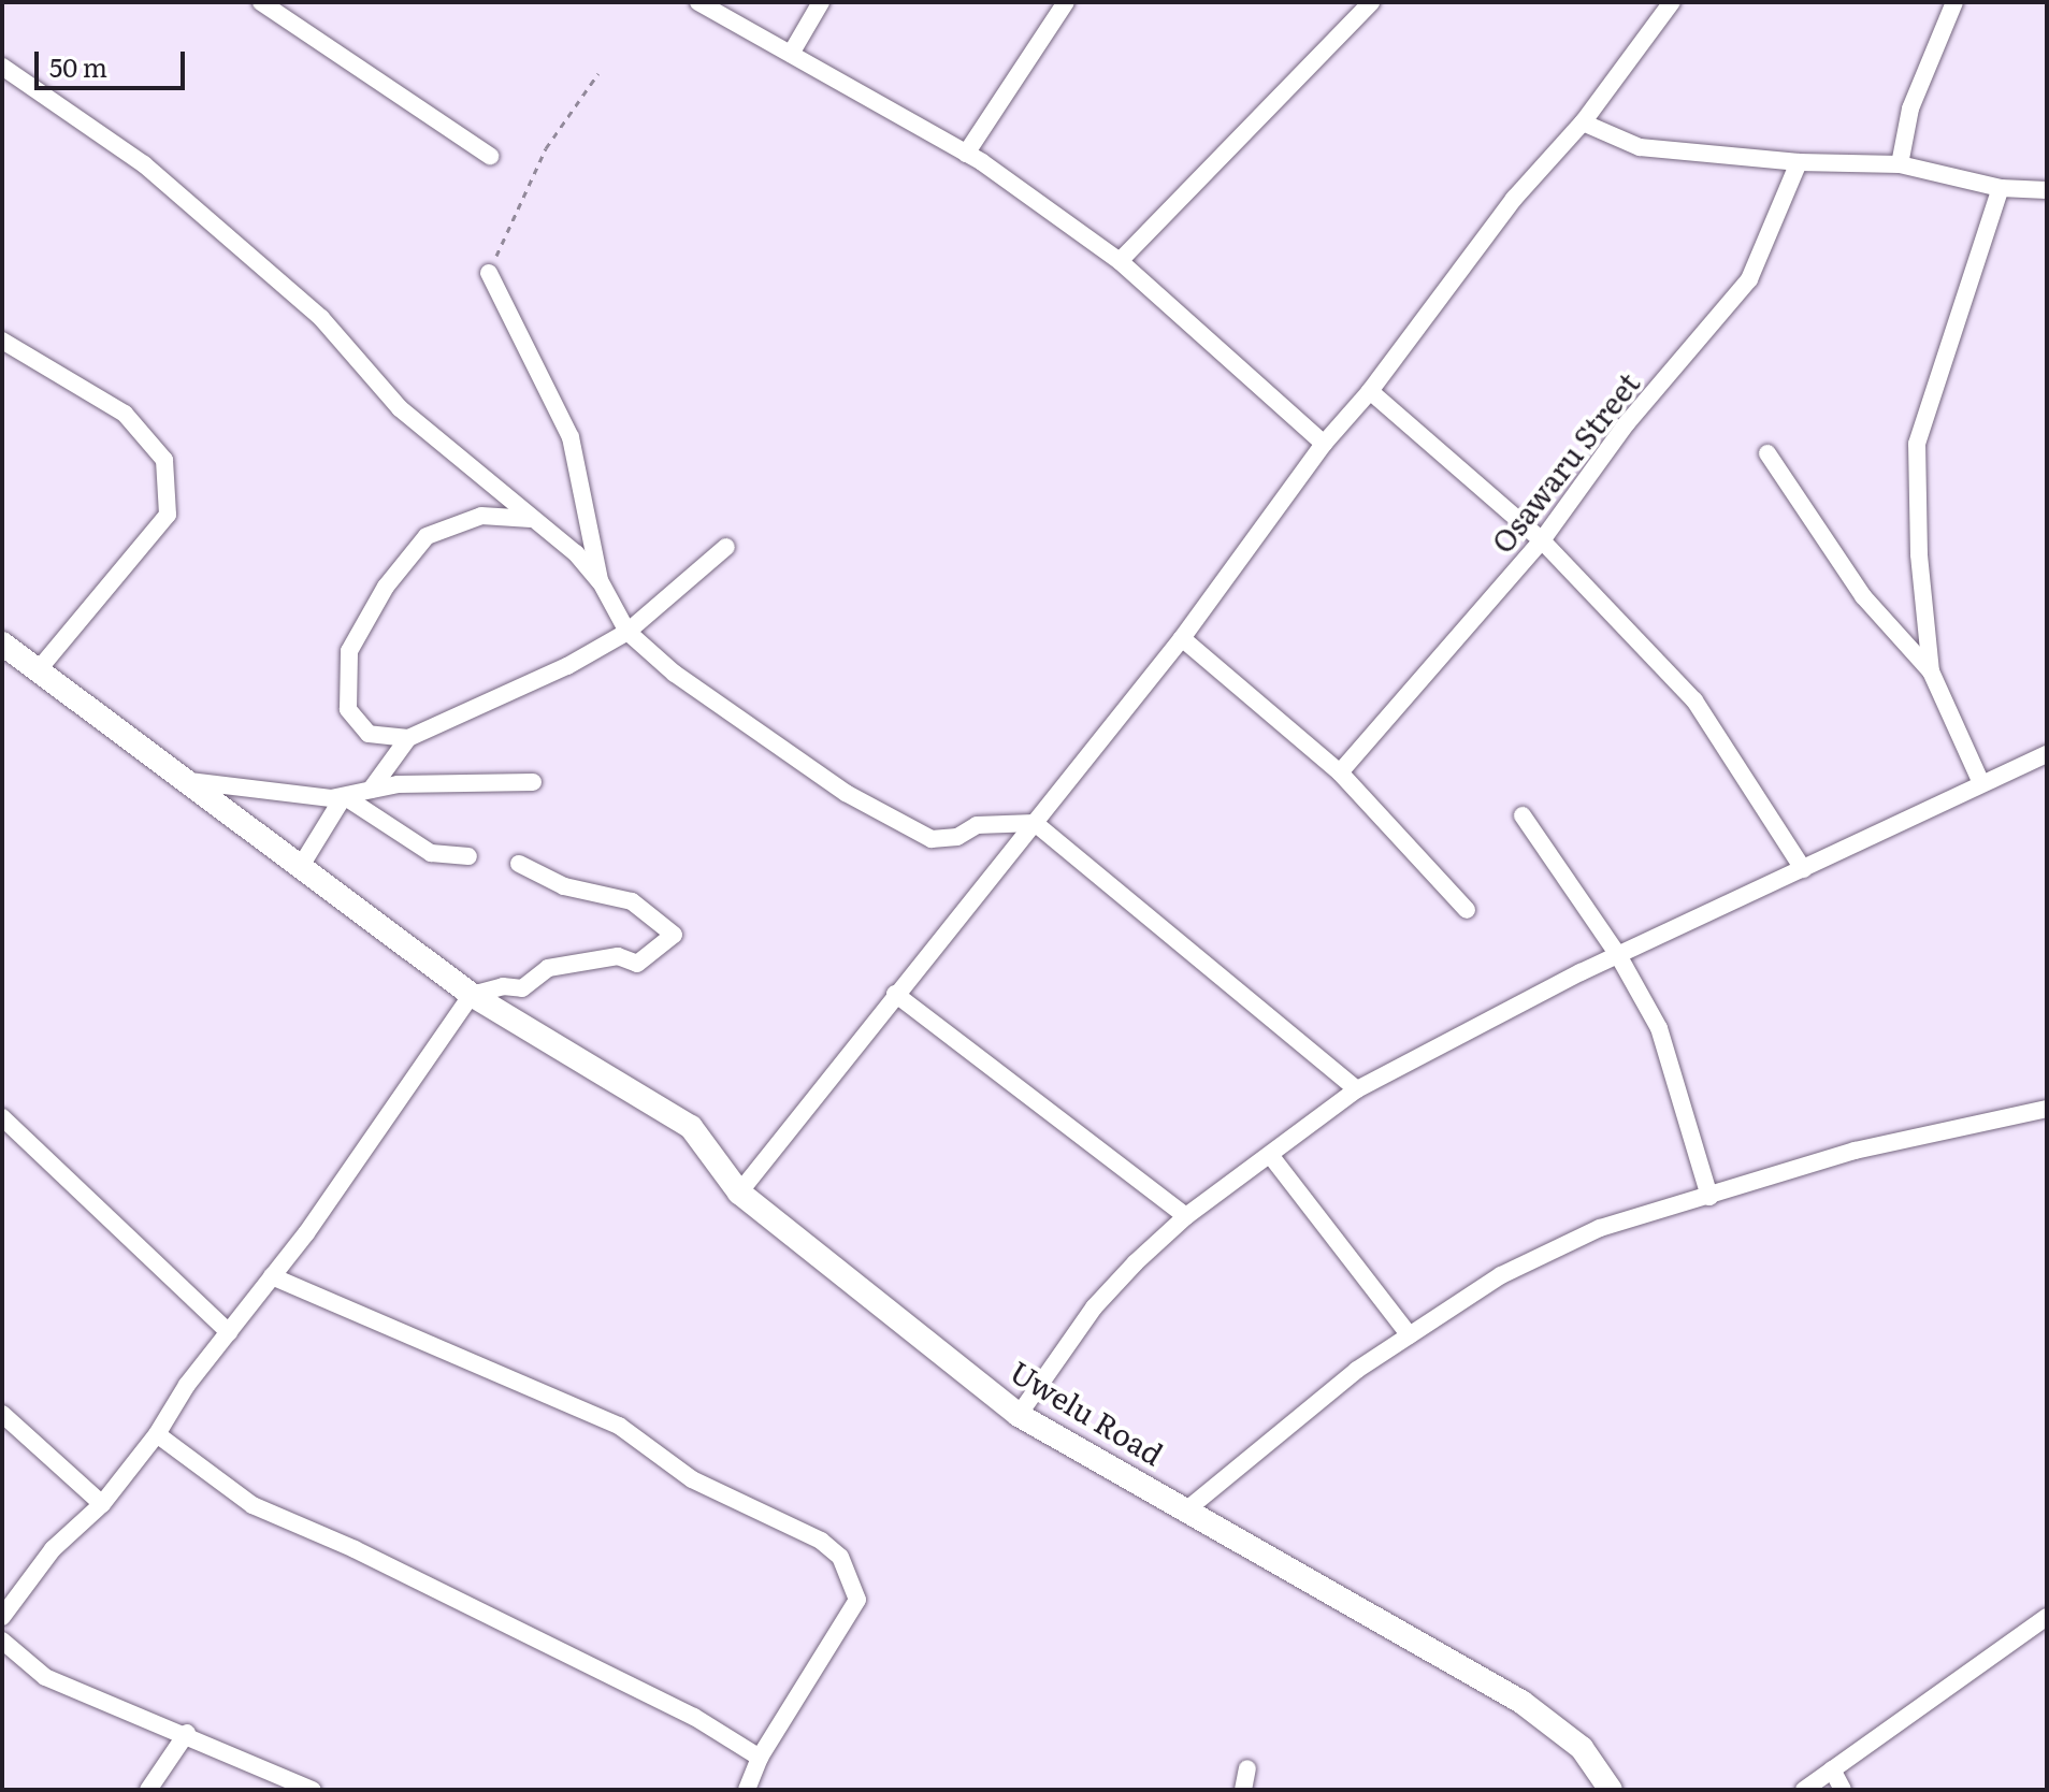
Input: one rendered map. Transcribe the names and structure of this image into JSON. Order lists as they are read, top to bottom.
{
  "streets": {
    "street": ["Osawaru Street", "Uwelu Road"]
  },
  "scale_bar": "50 m"
}
